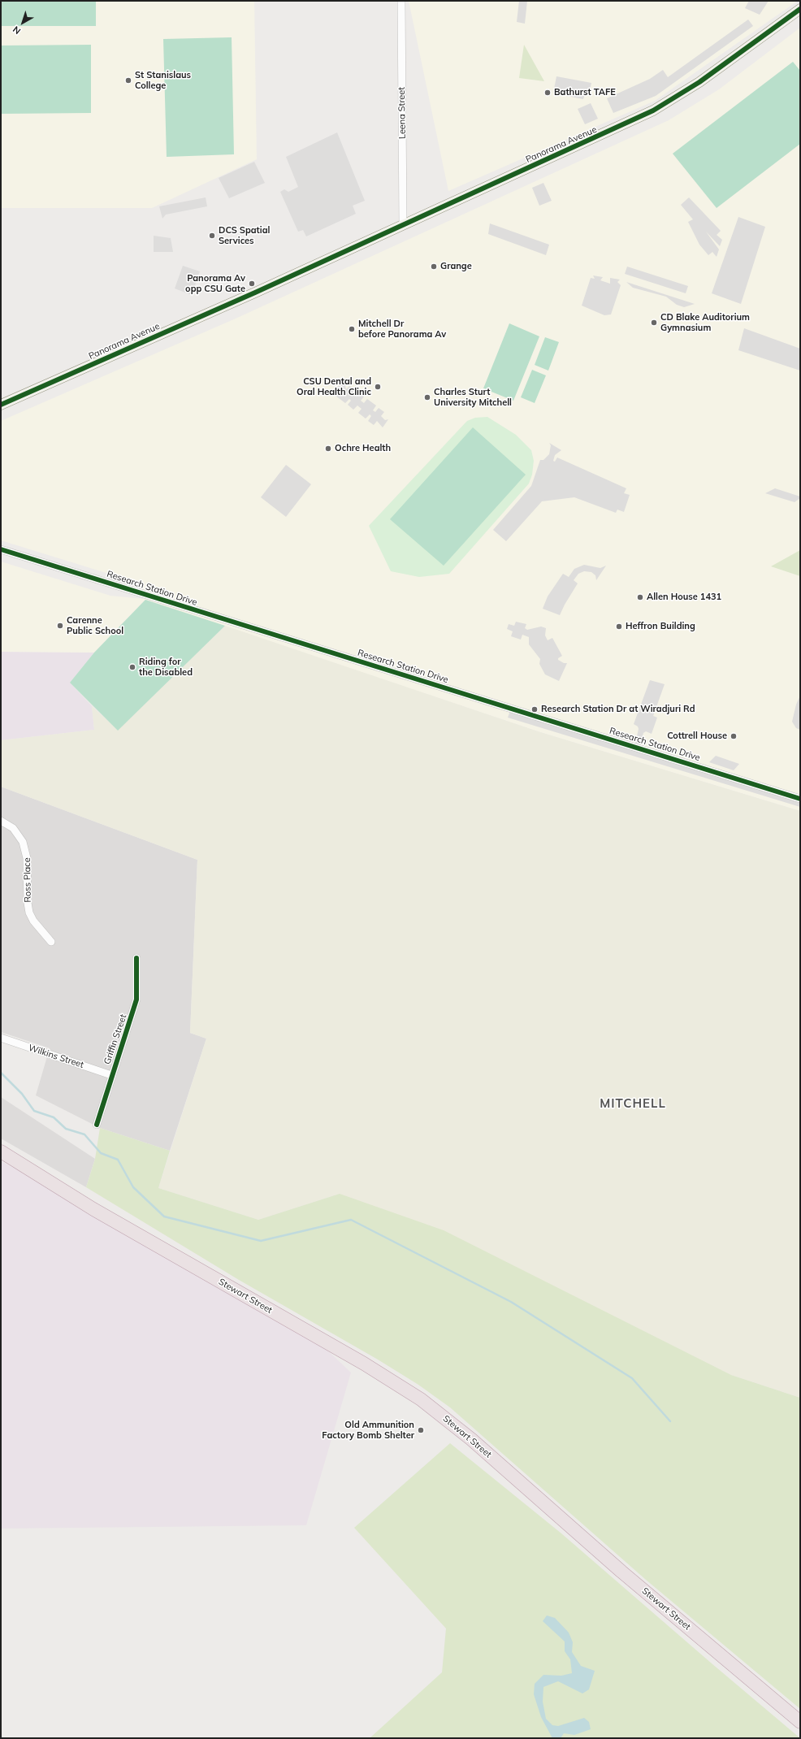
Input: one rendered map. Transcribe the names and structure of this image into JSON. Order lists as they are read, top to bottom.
{
  "streets": {
    "highway": ["Stewart Street"],
    "street": [
      "Leena Street",
      "Panorama Avenue",
      "Research Station Drive",
      "Ross Place",
      "Griffin Street",
      "Wilkins Street"
    ]
  },
  "crossings": [
    ["Leena Street", "Panorama Avenue"],
    ["Griffin Street", "Wilkins Street"]
  ],
  "districts": ["MITCHELL"],
  "places": [
    "St Stanislaus College",
    "Bathurst TAFE",
    "DCS Spatial Services",
    "Grange",
    "Panorama Av opp CSU Gate",
    "CD Blake Auditorium Gymnasium",
    "Mitchell Dr before Panorama Av",
    "CSU Dental and Oral Health Clinic",
    "Charles Sturt University Mitchell",
    "Ochre Health",
    "Allen House 1431",
    "Carenne Public School",
    "Heffron Building",
    "Riding for the Disabled",
    "Research Station Dr at Wiradjuri Rd",
    "Cottrell House",
    "Old Ammunition Factory Bomb Shelter"
  ],
  "north": "bottom left"
}
